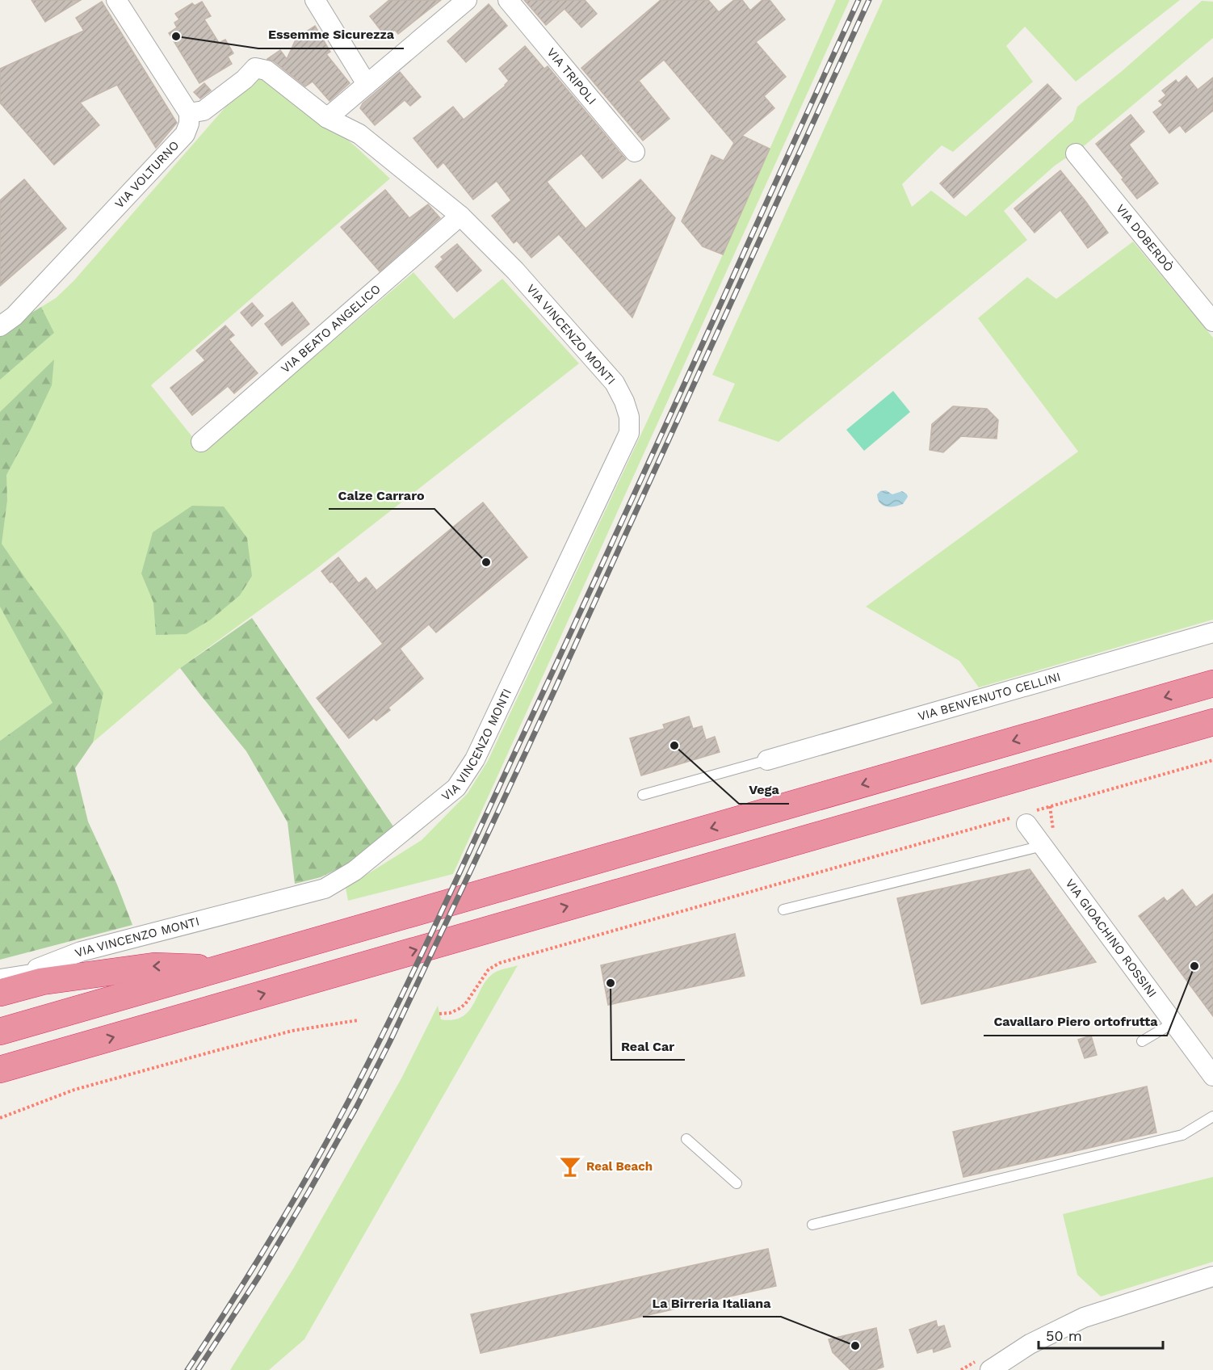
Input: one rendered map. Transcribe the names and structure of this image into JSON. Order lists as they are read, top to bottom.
{
  "streets": {
    "street": [
      "VIA TRIPOLI",
      "VIA VOLTURNO",
      "VIA DOBERDÒ",
      "VIA BEATO ANGELICO",
      "VIA VINCENZO MONTI",
      "VIA BENVENUTO CELLINI",
      "VIA GIOACHINO ROSSINI"
    ]
  },
  "crossings": [
    ["VIA VOLTURNO", "VIA VINCENZO MONTI"],
    ["VIA BEATO ANGELICO", "VIA VINCENZO MONTI"]
  ],
  "places": {
    "other": [
      "Essemme Sicurezza",
      "Calze Carraro",
      "Vega",
      "Cavallaro Piero ortofrutta",
      "Real Car",
      "La Birreria Italiana"
    ],
    "bar": ["Real Beach"]
  },
  "scale_bar": "50 m"
}
